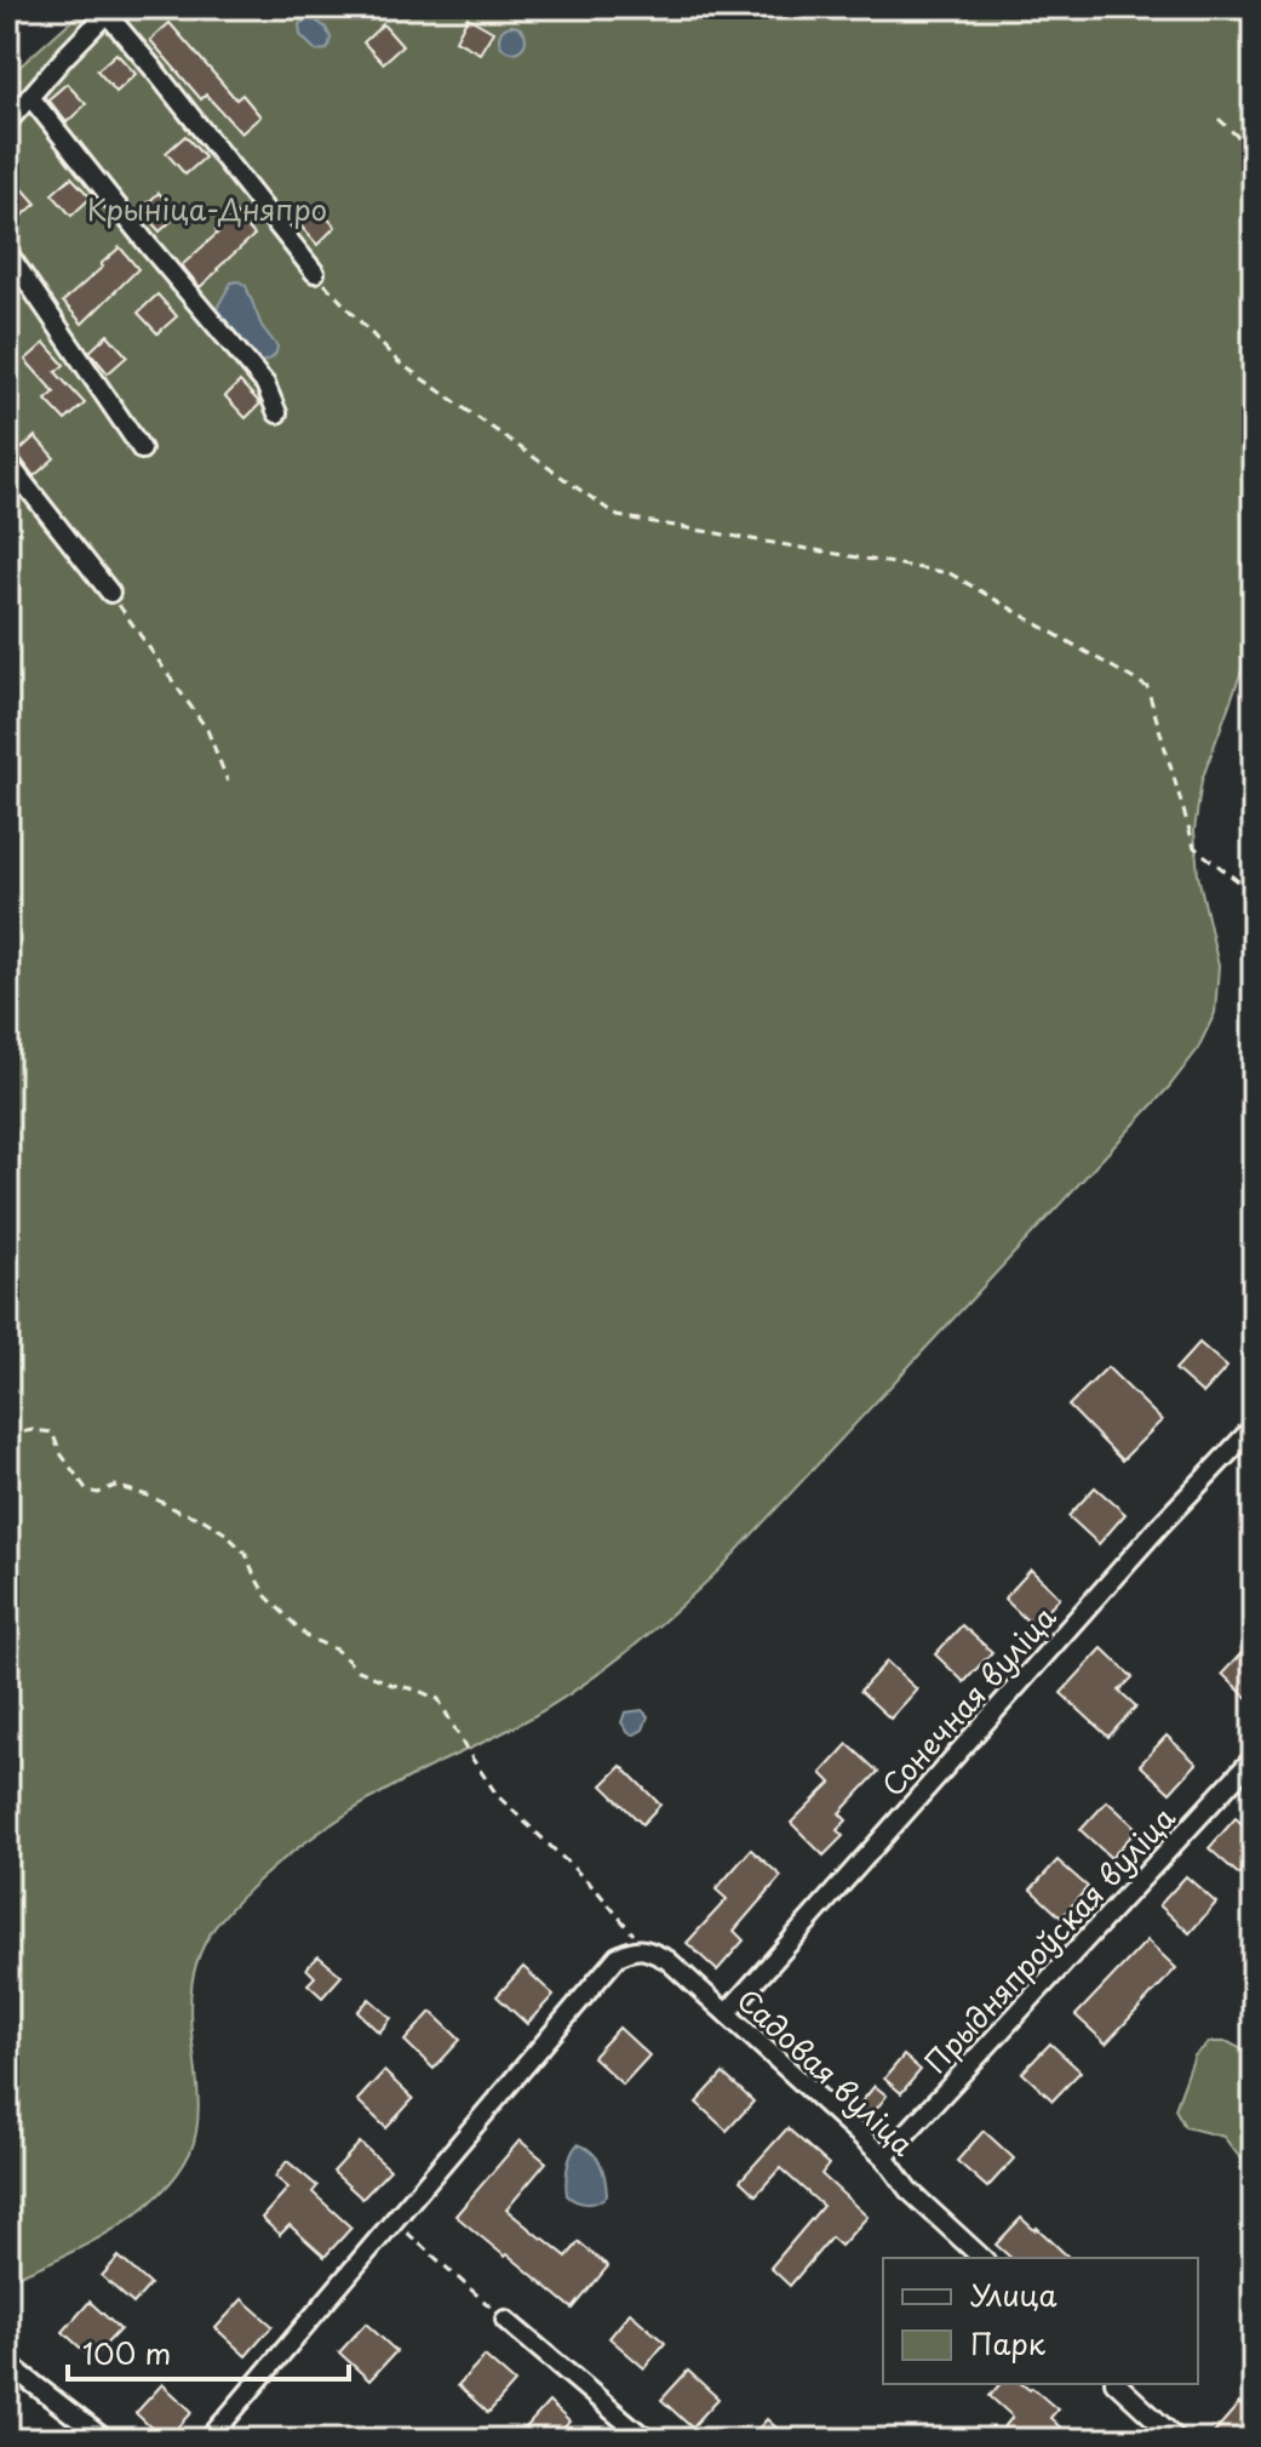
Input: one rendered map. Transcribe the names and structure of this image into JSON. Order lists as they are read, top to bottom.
{
  "streets": {
    "street": ["Сонечная вуліца", "Прыдняпроўская вуліца", "Садовая вуліца"]
  },
  "crossings": [
    ["Сонечная вуліца", "Садовая вуліца"],
    ["Прыдняпроўская вуліца", "Садовая вуліца"]
  ],
  "parks": ["Крыніца-Дняпро"],
  "legend": ["Улица", "Парк"],
  "scale_bar": "100 m"
}
